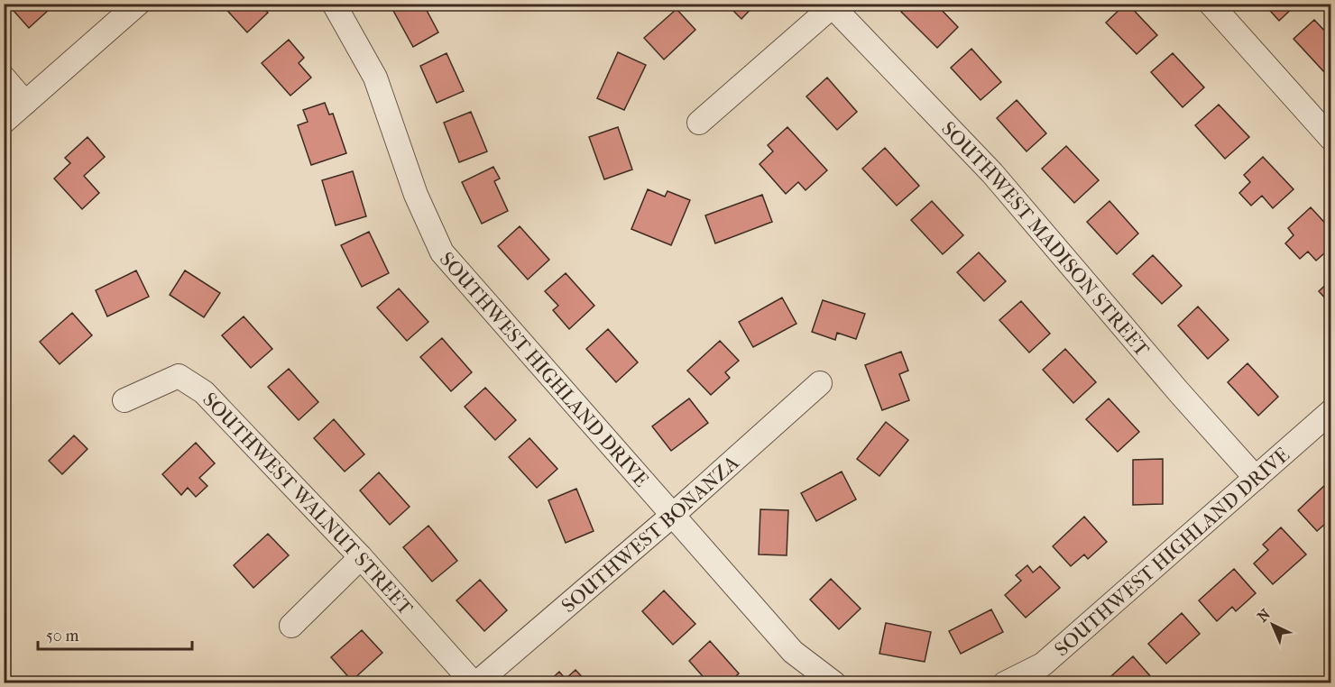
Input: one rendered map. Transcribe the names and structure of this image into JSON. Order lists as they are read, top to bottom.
{
  "streets": {
    "street": [
      "SOUTHWEST MADISON STREET",
      "SOUTHWEST HIGHLAND DRIVE",
      "SOUTHWEST WALNUT STREET",
      "SOUTHWEST BONANZA"
    ]
  },
  "crossings": [
    ["SOUTHWEST MADISON STREET", "SOUTHWEST HIGHLAND DRIVE"],
    ["SOUTHWEST HIGHLAND DRIVE", "SOUTHWEST BONANZA"],
    ["SOUTHWEST WALNUT STREET", "SOUTHWEST BONANZA"]
  ],
  "scale_bar": "50 m",
  "north": "top left"
}
